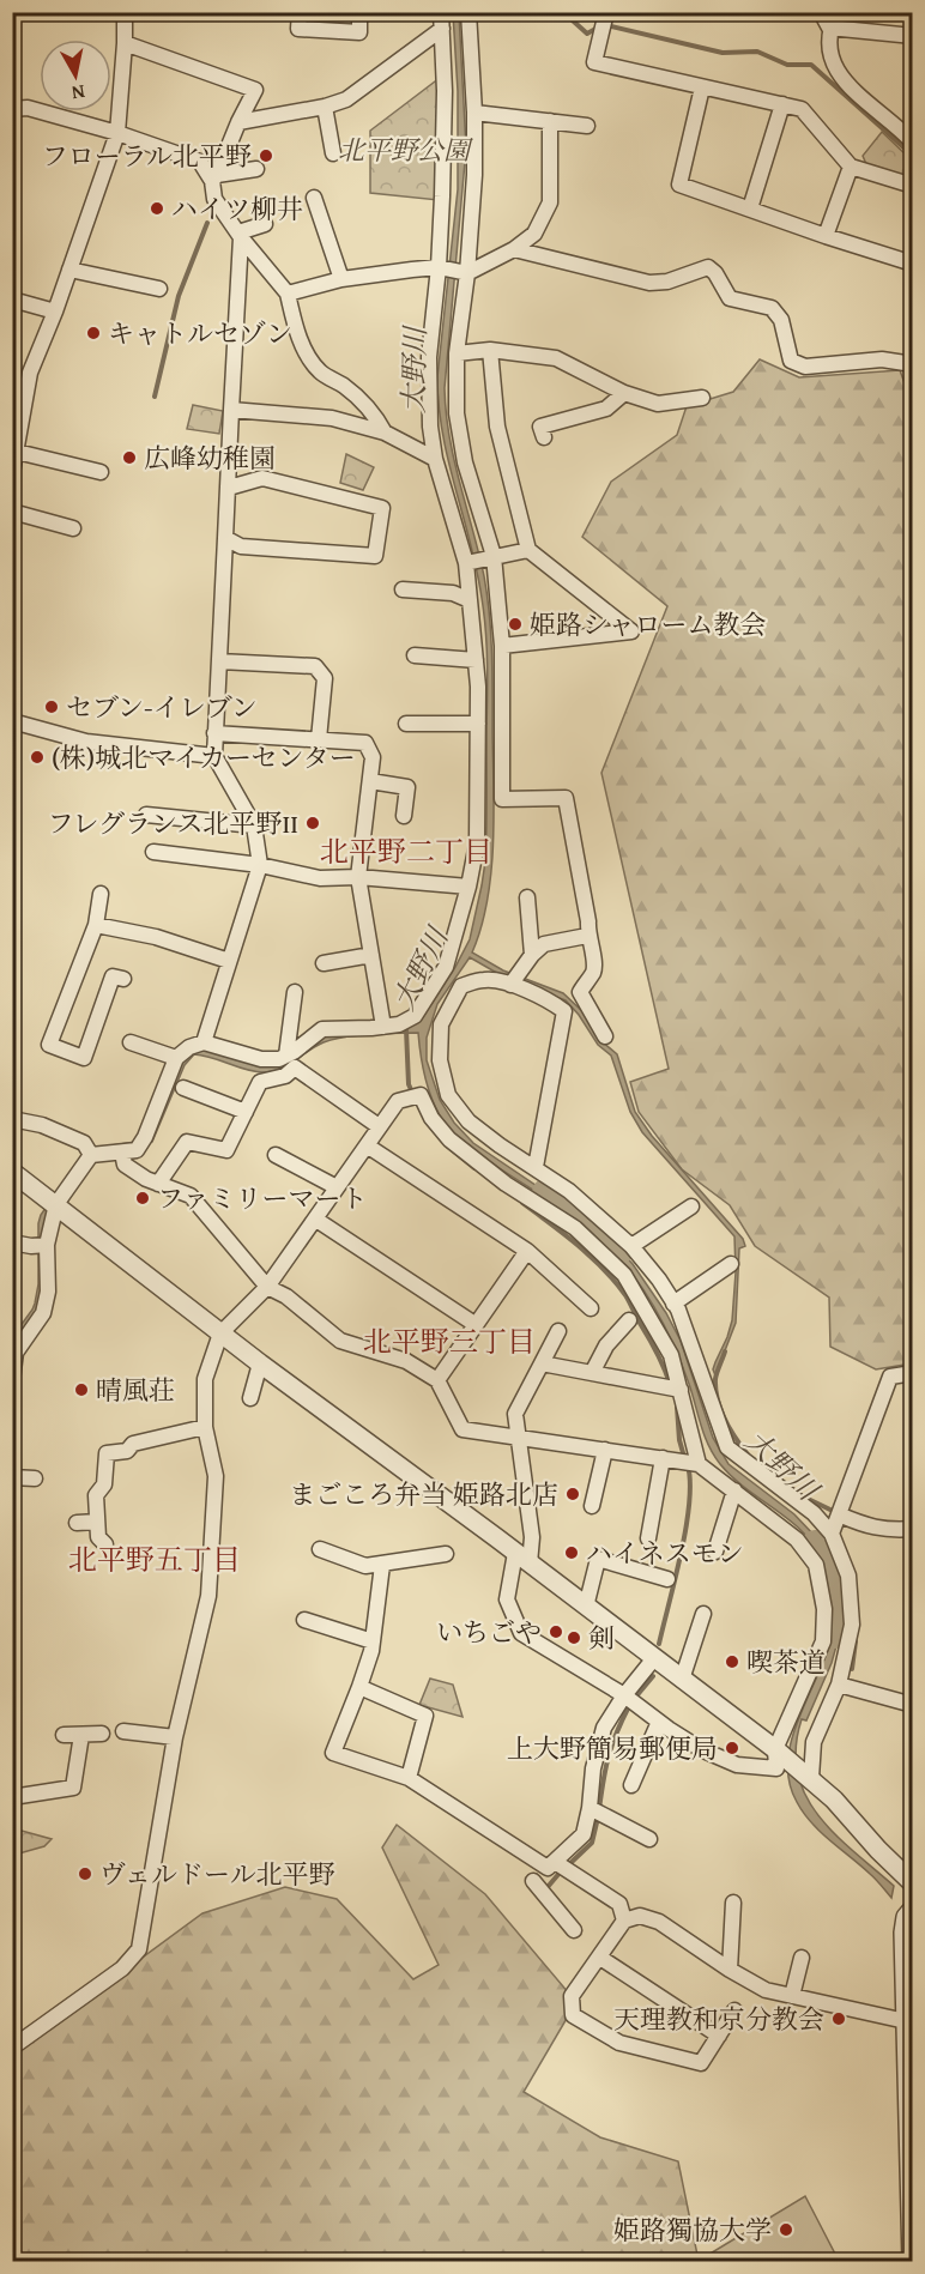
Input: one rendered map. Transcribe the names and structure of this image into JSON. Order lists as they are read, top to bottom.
{
  "districts": ["北平野二丁目", "北平野三丁目", "北平野五丁目"],
  "water": ["大野川"],
  "parks": ["北平野公園"],
  "places": [
    "フローラル北平野",
    "ハイツ柳井",
    "キャトルセゾン",
    "広峰幼稚園",
    "姫路シャローム教会",
    "セブン-イレブン",
    "(株)城北マイカーセンター",
    "フレグランス北平野Ⅱ",
    "ファミリーマート",
    "晴風荘",
    "まごころ弁当 姫路北店",
    "ハイネスモン",
    "いちごや",
    "剣",
    "喫茶道",
    "上大野簡易郵便局",
    "ヴェルドール北平野",
    "天理教和京分教会",
    "姫路獨協大学"
  ],
  "north": "bottom"
}
